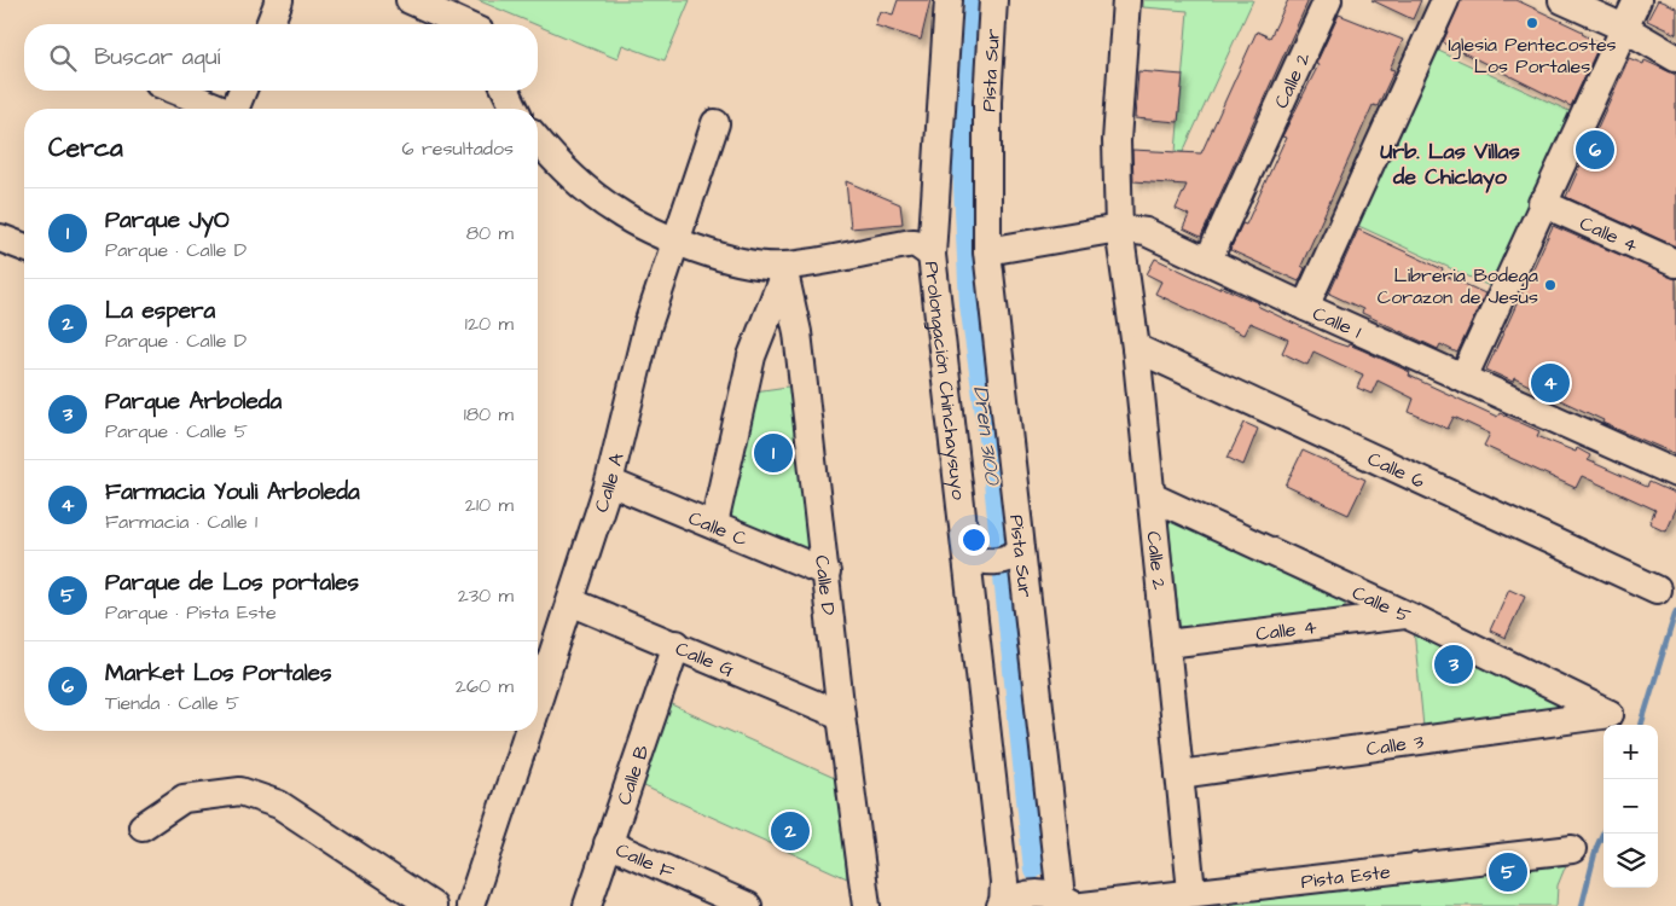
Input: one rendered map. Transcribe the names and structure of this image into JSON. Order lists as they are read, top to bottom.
{
  "streets": {
    "street": [
      "Pista Sur",
      "Calle 2",
      "Calle 4",
      "Calle 1",
      "Prolongación Chinchaysuyo",
      "Calle 6",
      "Calle A",
      "Calle C",
      "Calle D",
      "Calle 5",
      "Calle G",
      "Calle 3",
      "Calle B",
      "Calle F",
      "Pista Este"
    ]
  },
  "crossings": [
    ["Pista Sur", "Calle 1"],
    ["Pista Sur", "Pista Este"],
    ["Calle 2", "Calle 4"],
    ["Calle 2", "Calle 1"],
    ["Calle 2", "Calle 6"],
    ["Calle 2", "Calle 5"],
    ["Calle 2", "Calle 3"],
    ["Calle 2", "Pista Este"],
    ["Calle 4", "Calle 5"],
    ["Prolongación Chinchaysuyo", "Pista Este"],
    ["Calle A", "Calle C"],
    ["Calle A", "Calle G"],
    ["Calle C", "Calle D"],
    ["Calle D", "Calle G"],
    ["Calle 5", "Calle 3"],
    ["Calle G", "Calle B"],
    ["Calle B", "Calle F"]
  ],
  "districts": ["Urb. Las Villas de Chiclayo"],
  "water": ["Dren 3100"],
  "places": ["Iglesia Pentecostes Los Portales", "Libreria Bodega Corazon de Jesus"],
  "page": {
    "search": "Buscar aquí",
    "heading": ["Cerca", "6 resultados"],
    "pins": [
      "6",
      "4",
      "1",
      "3",
      "2",
      "5"
    ],
    "list": [
      {
        "mark": "1",
        "name": "Parque JyO",
        "note": "Parque · Calle D",
        "value": "80 m"
      },
      {
        "mark": "2",
        "name": "La espera",
        "note": "Parque · Calle D",
        "value": "120 m"
      },
      {
        "mark": "3",
        "name": "Parque Arboleda",
        "note": "Parque · Calle 5",
        "value": "180 m"
      },
      {
        "mark": "4",
        "name": "Farmacia Youli Arboleda",
        "note": "Farmacia · Calle 1",
        "value": "210 m"
      },
      {
        "mark": "5",
        "name": "Parque de Los portales",
        "note": "Parque · Pista Este",
        "value": "230 m"
      },
      {
        "mark": "6",
        "name": "Market Los Portales",
        "note": "Tienda · Calle 5",
        "value": "260 m"
      }
    ],
    "map_buttons": ["+", "−"]
  }
}
